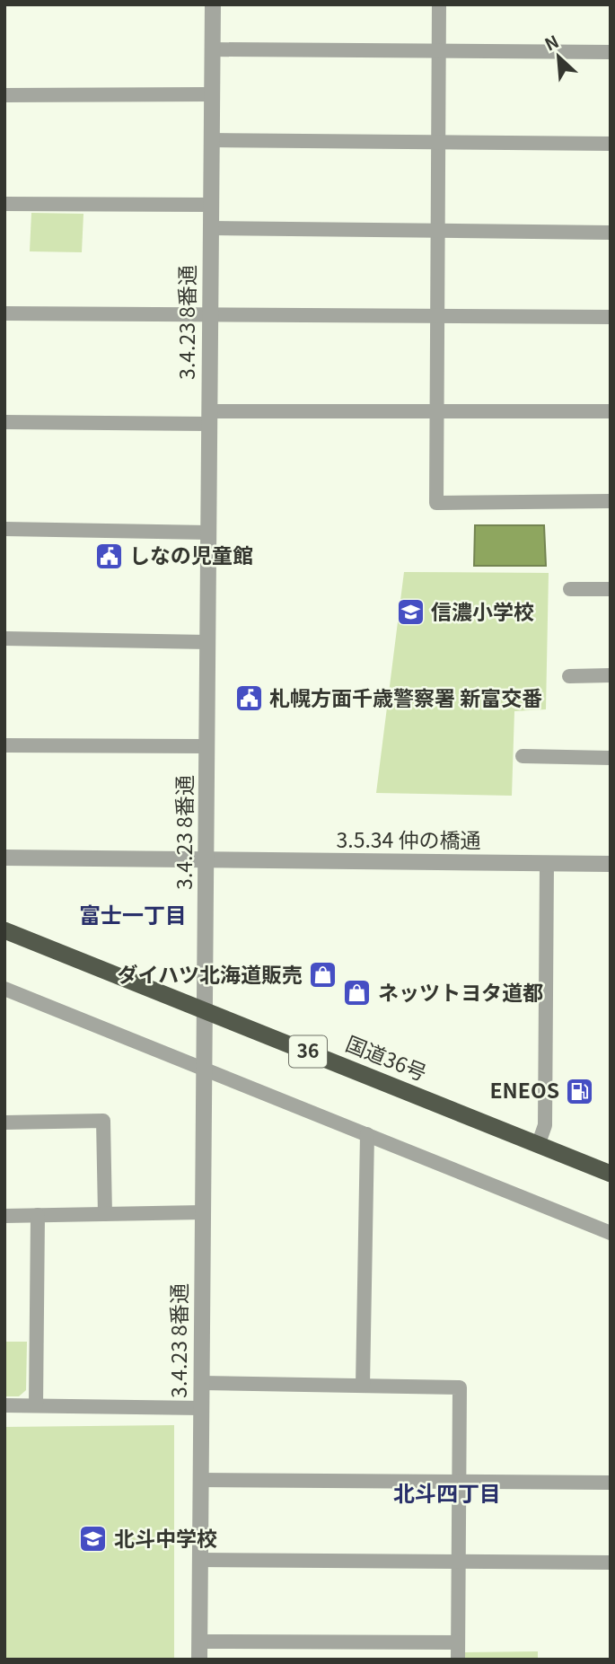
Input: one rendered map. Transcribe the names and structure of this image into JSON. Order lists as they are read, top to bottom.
{
  "streets": {
    "highway": ["36", "国道36号"],
    "street": ["3.4.23 8番通", "3.5.34 仲の橋通"]
  },
  "crossings": [
    ["3.4.23 8番通", "3.5.34 仲の橋通"],
    ["3.4.23 8番通", "国道36号"]
  ],
  "districts": ["富士一丁目", "北斗四丁目"],
  "places": {
    "public building": ["しなの児童館", "札幌方面千歳警察署 新富交番"],
    "school or university": ["信濃小学校", "北斗中学校"],
    "shop": ["ダイハツ北海道販売", "ネッツトヨタ道都"],
    "fuel station": ["ENEOS"]
  },
  "north": "top left"
}
